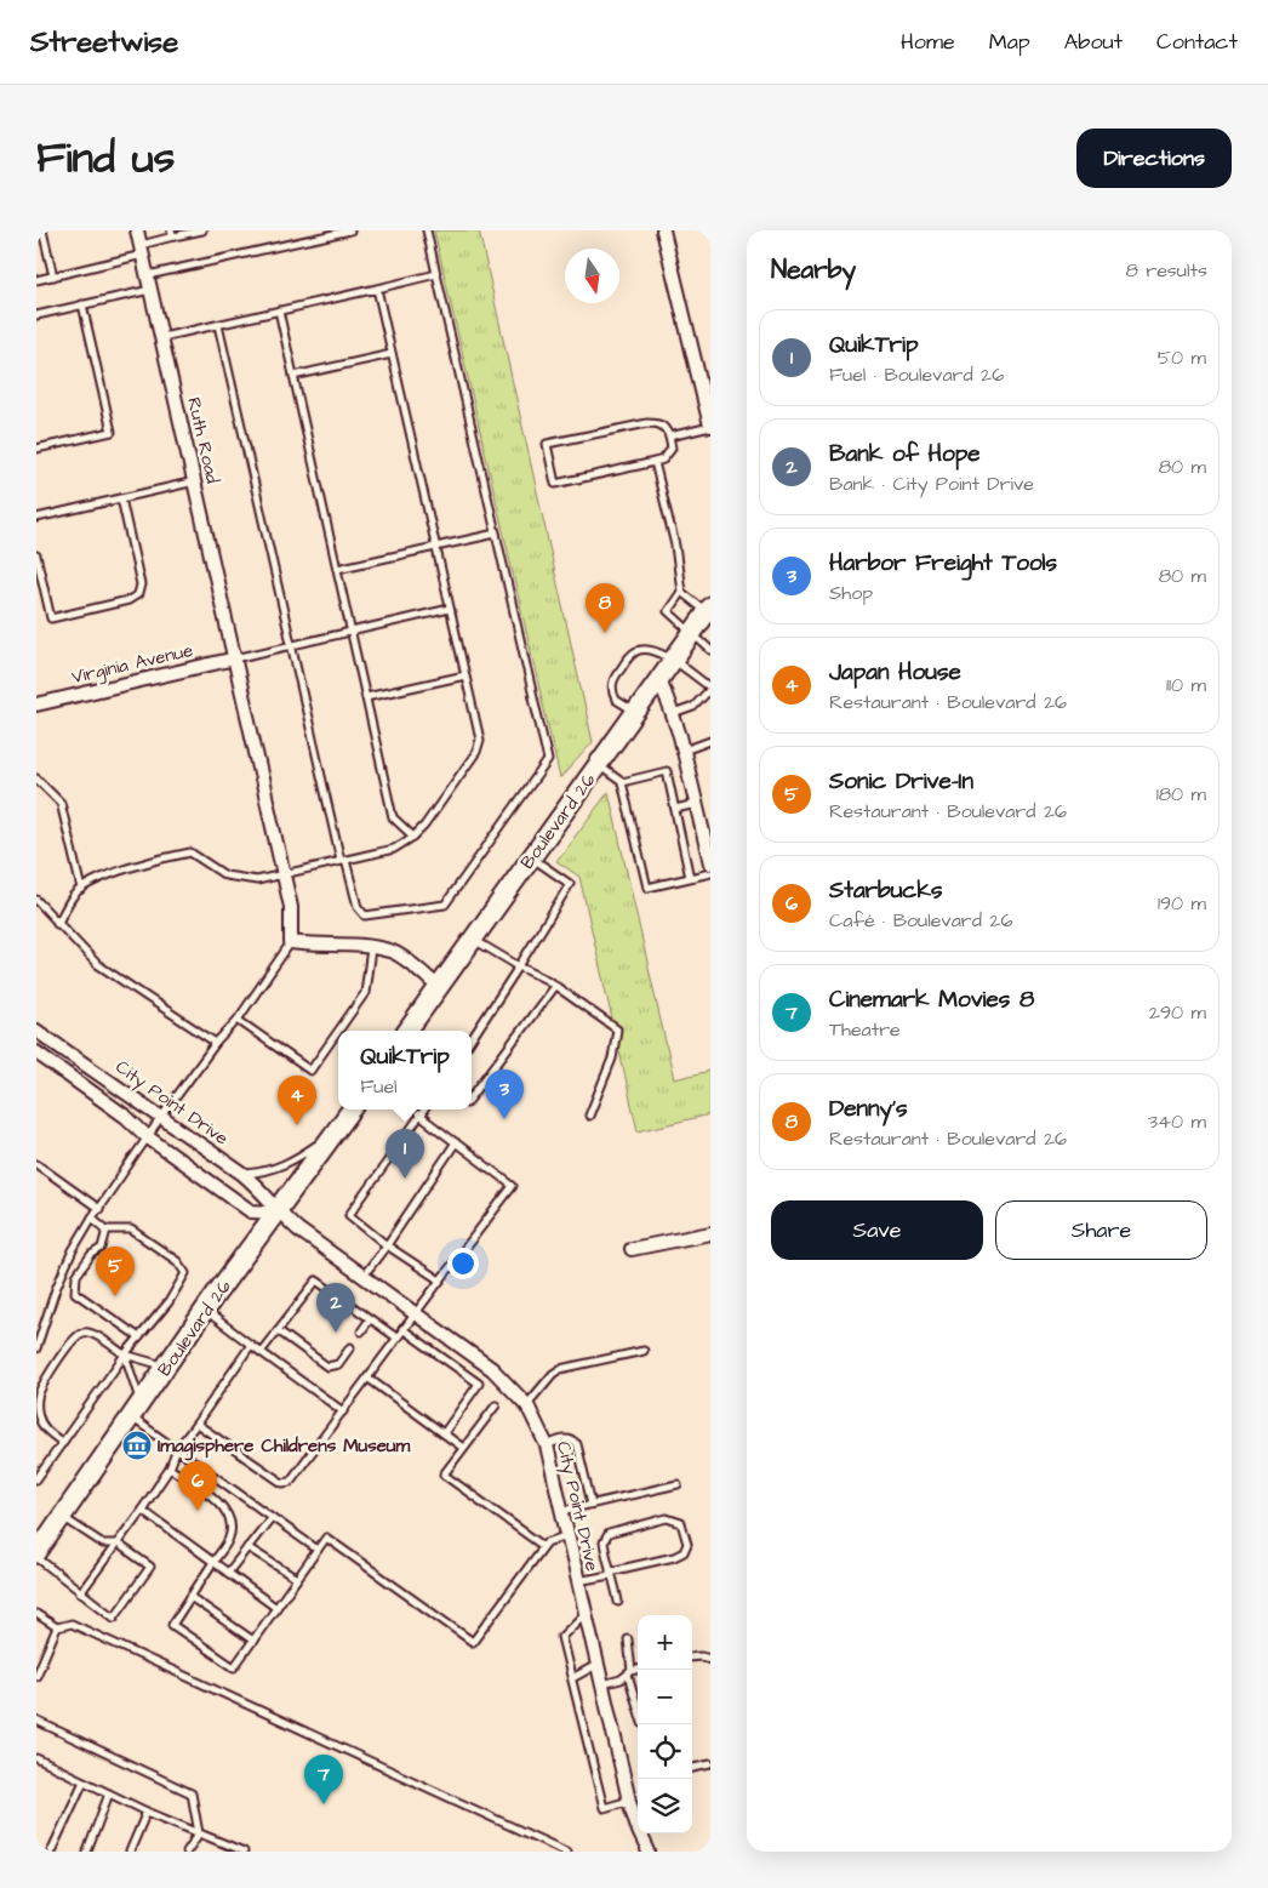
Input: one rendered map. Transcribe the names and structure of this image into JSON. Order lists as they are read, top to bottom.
{
  "streets": {
    "main road": ["Boulevard 26"],
    "street": ["Ruth Road", "Virginia Avenue", "City Point Drive"]
  },
  "crossings": [
    ["Ruth Road", "Virginia Avenue"],
    ["Boulevard 26", "City Point Drive"]
  ],
  "places": {
    "museum": ["Imagisphere Childrens Museum"]
  },
  "north": "bottom",
  "page": {
    "header": "Streetwise",
    "nav": [
      "Home",
      "Map",
      "About",
      "Contact"
    ],
    "title": "Find us",
    "buttons": [
      "Directions",
      ["Save", "Share"]
    ],
    "heading": ["Nearby", "8 results"],
    "list": [
      {
        "mark": "1",
        "name": "QuikTrip",
        "note": "Fuel · Boulevard 26",
        "value": "50 m"
      },
      {
        "mark": "2",
        "name": "Bank of Hope",
        "note": "Bank · City Point Drive",
        "value": "80 m"
      },
      {
        "mark": "3",
        "name": "Harbor Freight Tools",
        "note": "Shop",
        "value": "80 m"
      },
      {
        "mark": "4",
        "name": "Japan House",
        "note": "Restaurant · Boulevard 26",
        "value": "110 m"
      },
      {
        "mark": "5",
        "name": "Sonic Drive-In",
        "note": "Restaurant · Boulevard 26",
        "value": "180 m"
      },
      {
        "mark": "6",
        "name": "Starbucks",
        "note": "Café · Boulevard 26",
        "value": "190 m"
      },
      {
        "mark": "7",
        "name": "Cinemark Movies 8",
        "note": "Theatre",
        "value": "290 m"
      },
      {
        "mark": "8",
        "name": "Denny's",
        "note": "Restaurant · Boulevard 26",
        "value": "340 m"
      }
    ],
    "pins": [
      "8",
      "3",
      "4",
      "1",
      "5",
      "2",
      "6",
      "7"
    ],
    "popup": ["QuikTrip", "Fuel"],
    "map_buttons": ["+", "−"]
  }
}
